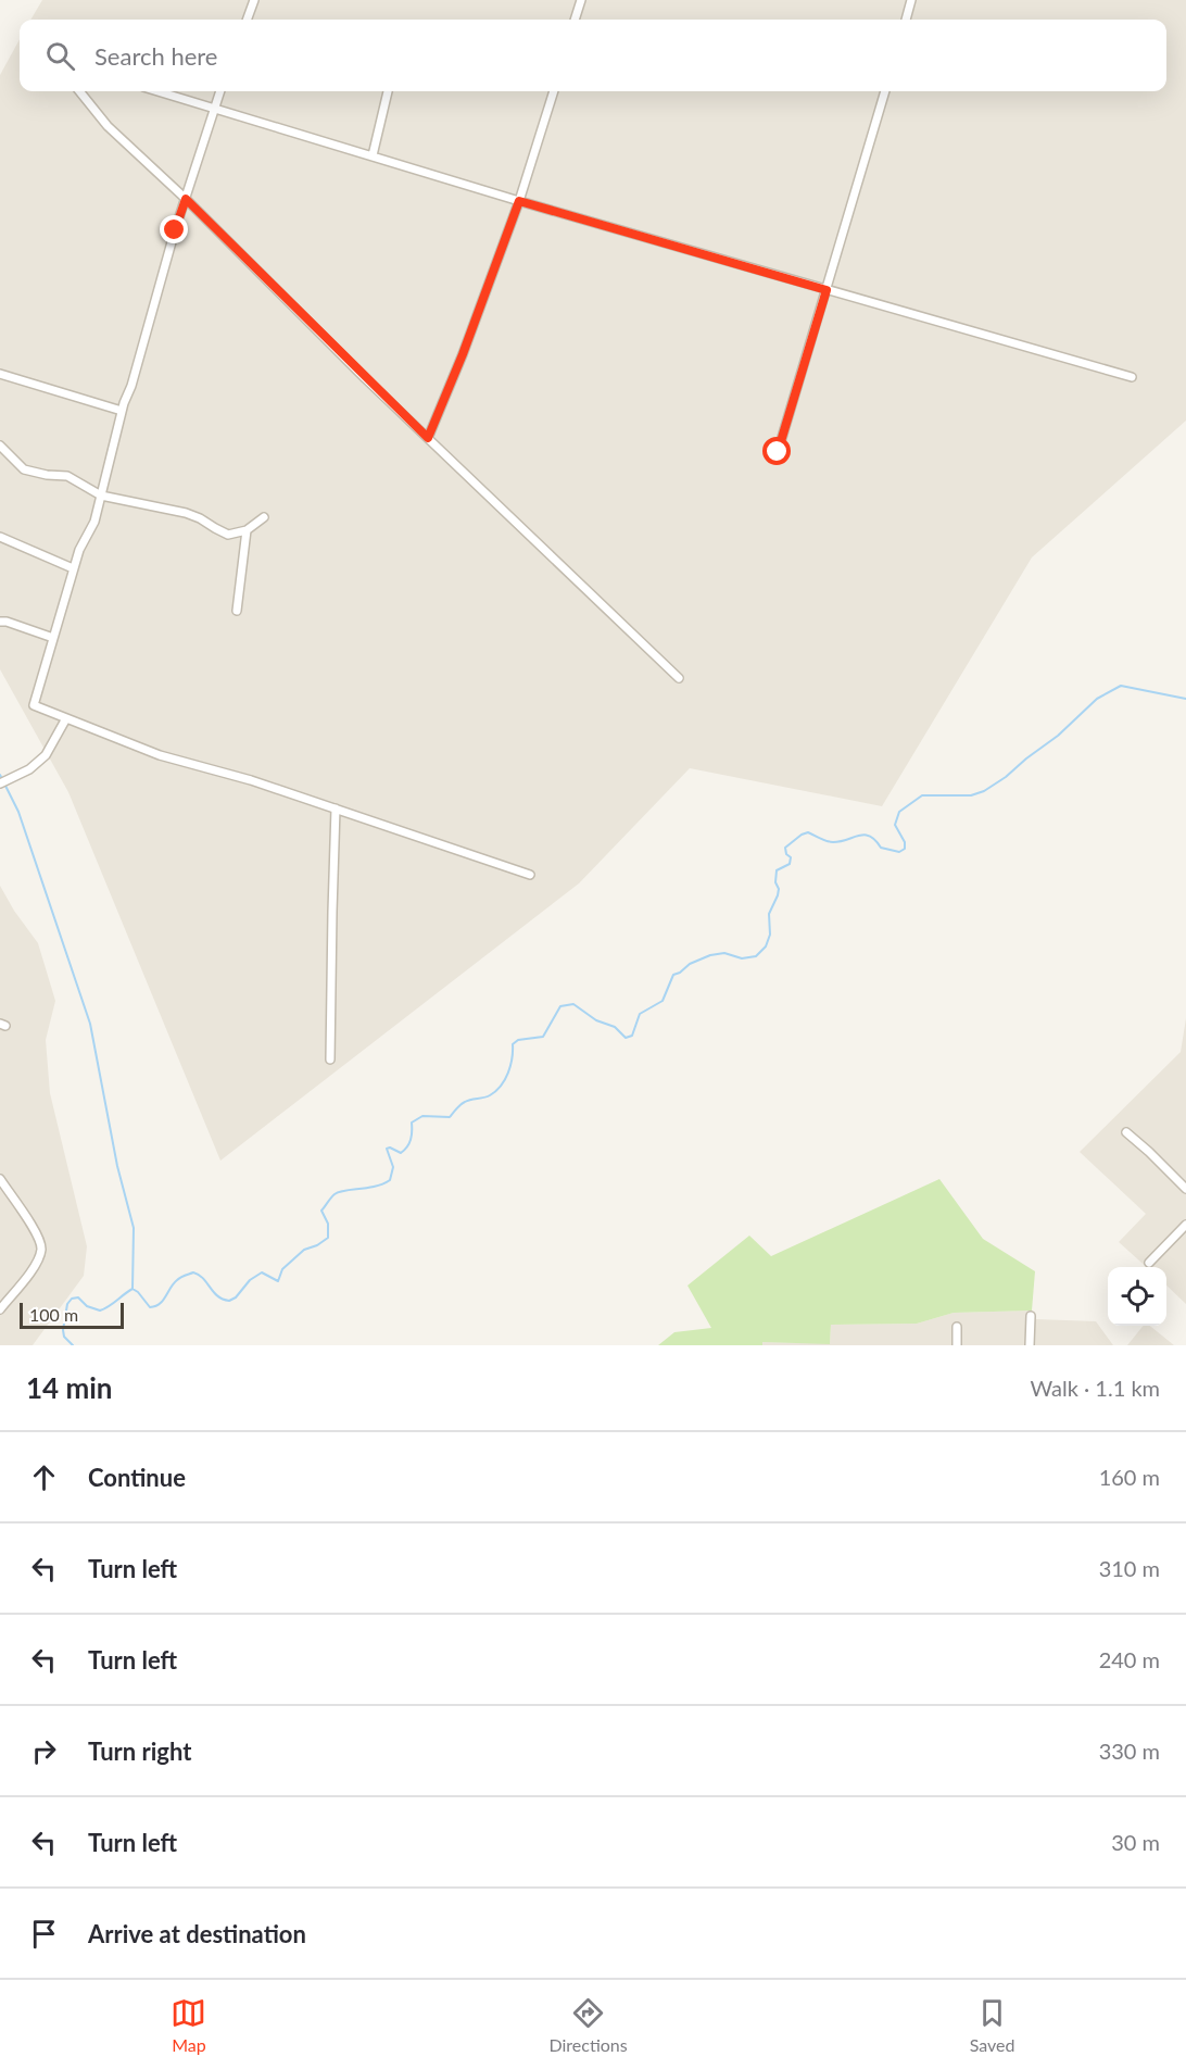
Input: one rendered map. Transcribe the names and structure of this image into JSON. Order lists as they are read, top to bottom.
{
  "scale_bar": "100 m",
  "page": {
    "search": "Search here",
    "scale": "100 m",
    "heading": ["14 min", "Walk · 1.1 km"],
    "list": [
      ["Continue", "160 m"],
      ["Turn left", "310 m"],
      ["Turn left", "240 m"],
      ["Turn right", "330 m"],
      ["Turn left", "30 m"],
      "Arrive at destination"
    ],
    "nav": ["Map", "Directions", "Saved"]
  }
}
